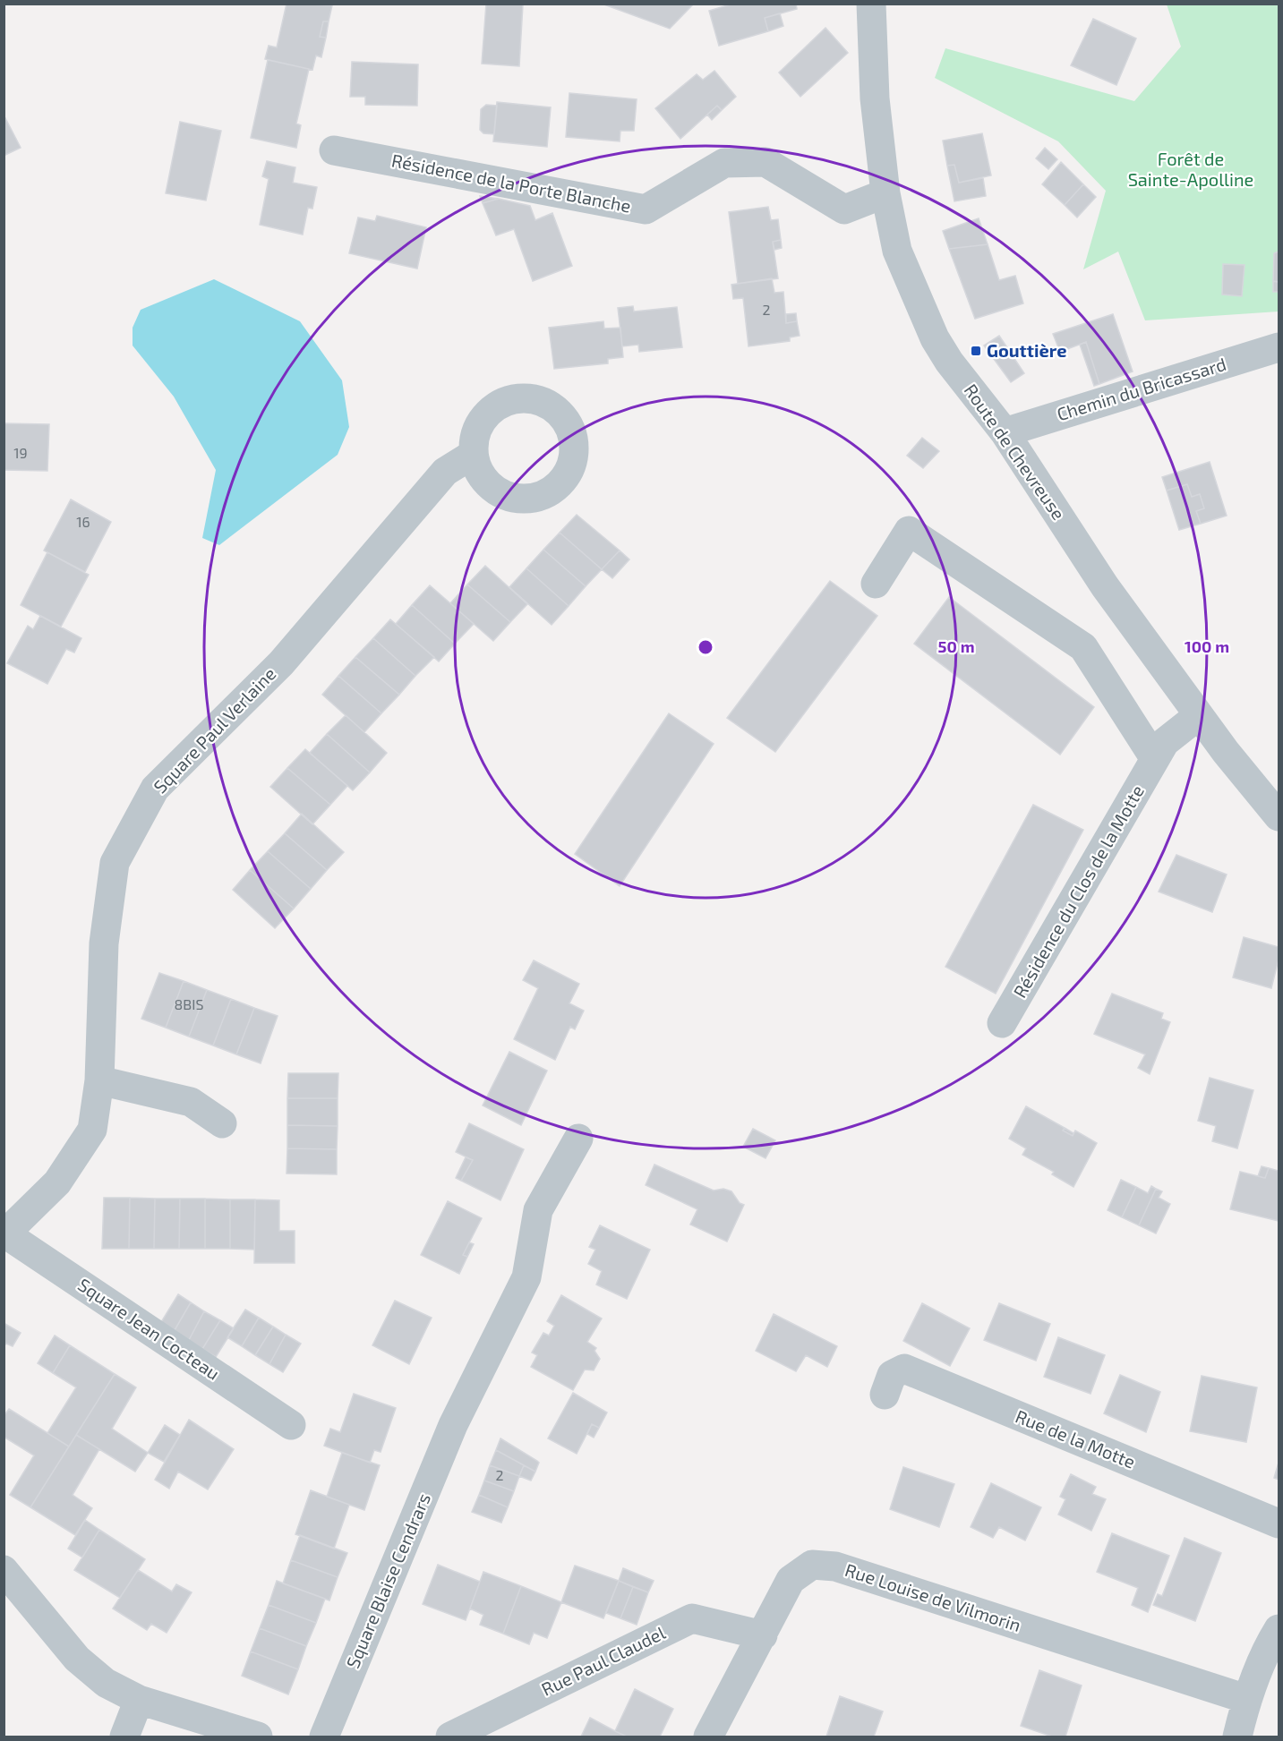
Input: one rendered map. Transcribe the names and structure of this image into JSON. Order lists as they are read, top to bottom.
{
  "streets": {
    "street": [
      "Résidence de la Porte Blanche",
      "Chemin du Bricassard",
      "Route de Chevreuse",
      "Square Paul Verlaine",
      "Résidence du Clos de la Motte",
      "Square Jean Cocteau",
      "Rue de la Motte",
      "Square Blaise Cendrars",
      "Rue Louise de Vilmorin",
      "Rue Paul Claudel"
    ]
  },
  "crossings": [
    ["Résidence de la Porte Blanche", "Route de Chevreuse"],
    ["Chemin du Bricassard", "Route de Chevreuse"],
    ["Route de Chevreuse", "Résidence du Clos de la Motte"],
    ["Square Paul Verlaine", "Square Jean Cocteau"],
    ["Rue Louise de Vilmorin", "Rue Paul Claudel"]
  ],
  "parks": ["Forêt de Sainte-Apolline"],
  "places": {
    "transit": ["Gouttière"]
  },
  "house_numbers": [
    "2",
    "19",
    "16",
    "8BIS",
    "2"
  ],
  "rings": ["50 m", "100 m"]
}
